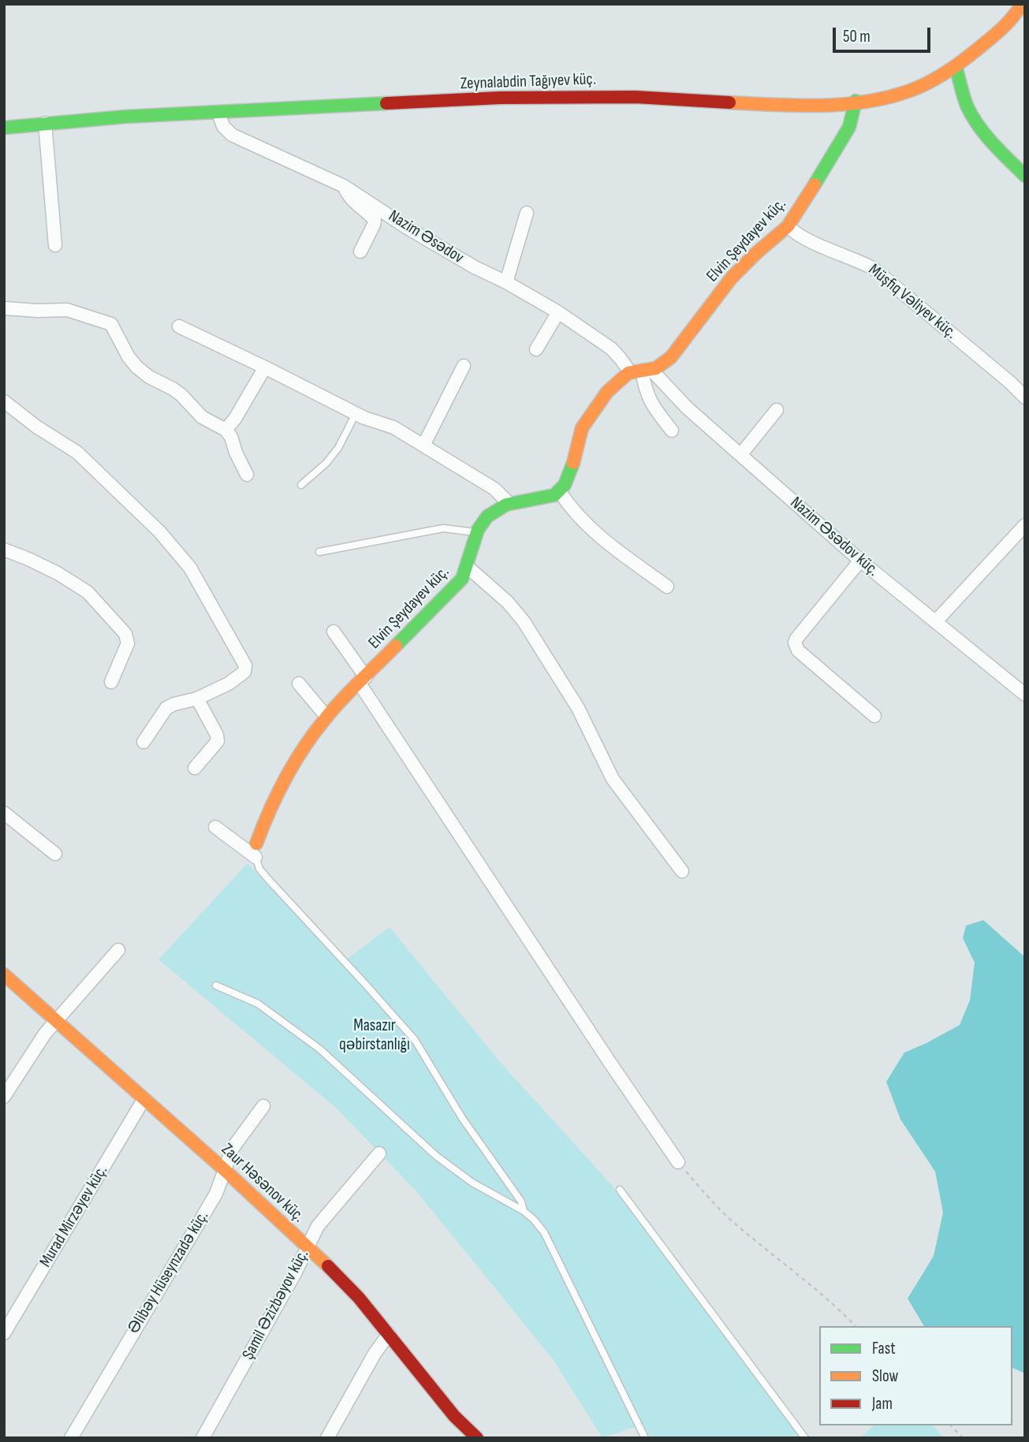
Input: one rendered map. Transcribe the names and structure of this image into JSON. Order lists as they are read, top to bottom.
{
  "streets": {
    "street": [
      "Zeynalabdin Tağıyev küç.",
      "Nazim Əsədov",
      "Elvin Şeydayev küç.",
      "Müşfiq Vəliyev küç.",
      "Nazim Əsədov küç.",
      "Zaur Həsənov küç.",
      "Murad Mirzəyev küç.",
      "Əlibəy Hüseynzadə küç.",
      "Şamil Əzizbəyov küç."
    ]
  },
  "crossings": [
    ["Zeynalabdin Tağıyev küç.", "Nazim Əsədov"],
    ["Zeynalabdin Tağıyev küç.", "Elvin Şeydayev küç."],
    ["Nazim Əsədov", "Elvin Şeydayev küç."],
    ["Nazim Əsədov", "Nazim Əsədov küç."],
    ["Elvin Şeydayev küç.", "Müşfiq Vəliyev küç."],
    ["Elvin Şeydayev küç.", "Nazim Əsədov küç."],
    ["Zaur Həsənov küç.", "Murad Mirzəyev küç."],
    ["Zaur Həsənov küç.", "Əlibəy Hüseynzadə küç."],
    ["Zaur Həsənov küç.", "Şamil Əzizbəyov küç."]
  ],
  "parks": ["Masazır qəbirstanlığı"],
  "legend": ["Fast", "Slow", "Jam"],
  "scale_bar": "50 m"
}
